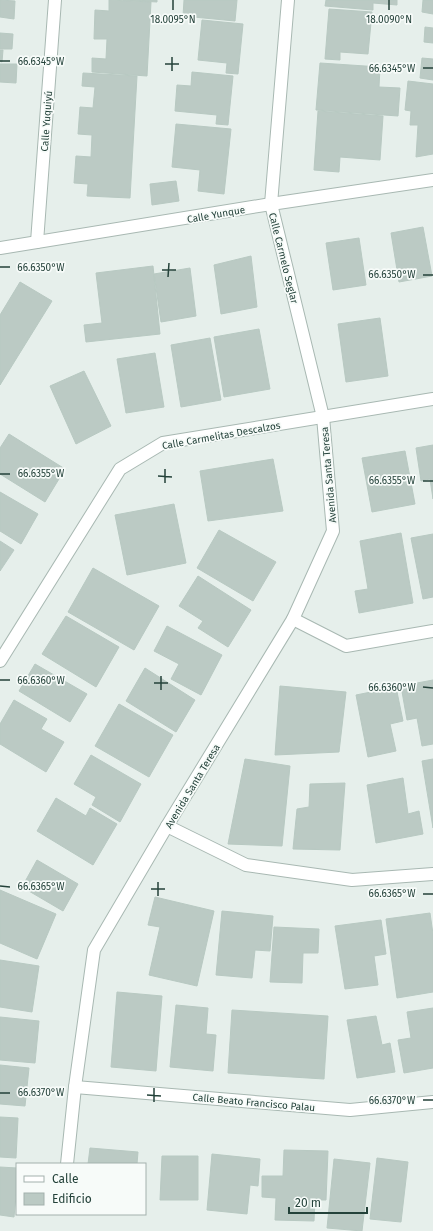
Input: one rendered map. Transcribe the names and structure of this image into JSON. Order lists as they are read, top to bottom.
{
  "streets": {
    "street": [
      "Calle Yuquiyú",
      "Calle Yunque",
      "Calle Carmelo Seglar",
      "Calle Carmelitas Descalzos",
      "Avenida Santa Teresa",
      "Calle Beato Francisco Palau"
    ]
  },
  "crossings": [
    ["Calle Yuquiyú", "Calle Yunque"],
    ["Calle Yunque", "Calle Carmelo Seglar"],
    ["Calle Carmelo Seglar", "Calle Carmelitas Descalzos"],
    ["Calle Carmelo Seglar", "Avenida Santa Teresa"],
    ["Calle Carmelitas Descalzos", "Avenida Santa Teresa"],
    ["Avenida Santa Teresa", "Calle Beato Francisco Palau"]
  ],
  "legend": ["Calle", "Edificio"],
  "scale_bar": "20 m",
  "coordinates": [
    "18.0095°N",
    "18.0090°N",
    "66.6345°W",
    "66.6350°W",
    "66.6355°W",
    "66.6360°W",
    "66.6365°W",
    "66.6370°W"
  ]
}
